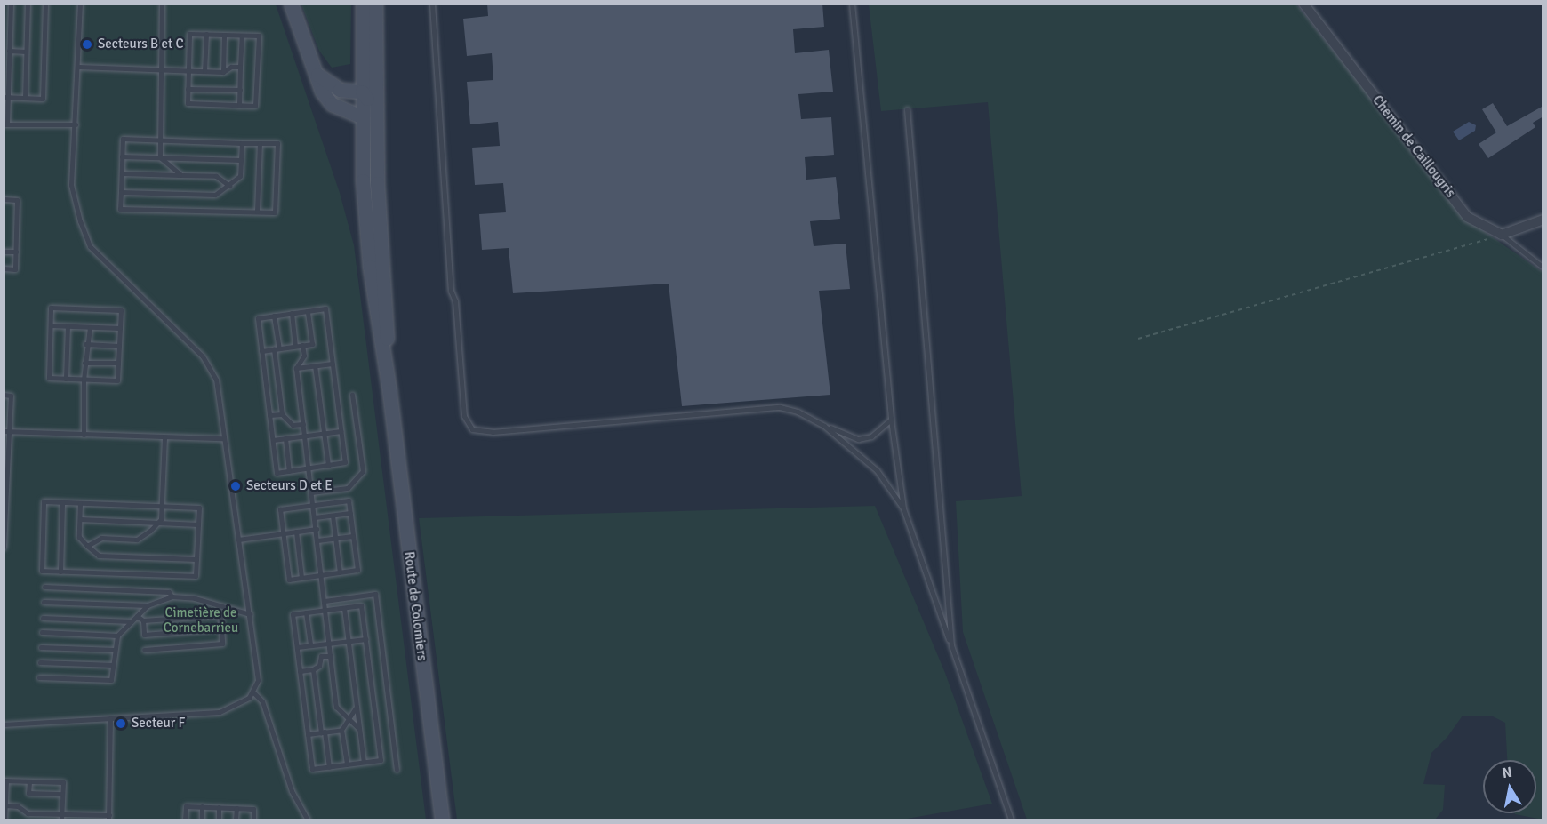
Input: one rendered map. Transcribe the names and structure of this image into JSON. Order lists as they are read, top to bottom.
{
  "streets": {
    "main road": ["Route de Colomiers"],
    "street": ["Chemin de Caillougris"]
  },
  "parks": ["Cimetière de Cornebarrieu"],
  "places": ["Secteurs B et C", "Secteurs D et E", "Secteur F"],
  "north": "top"
}
